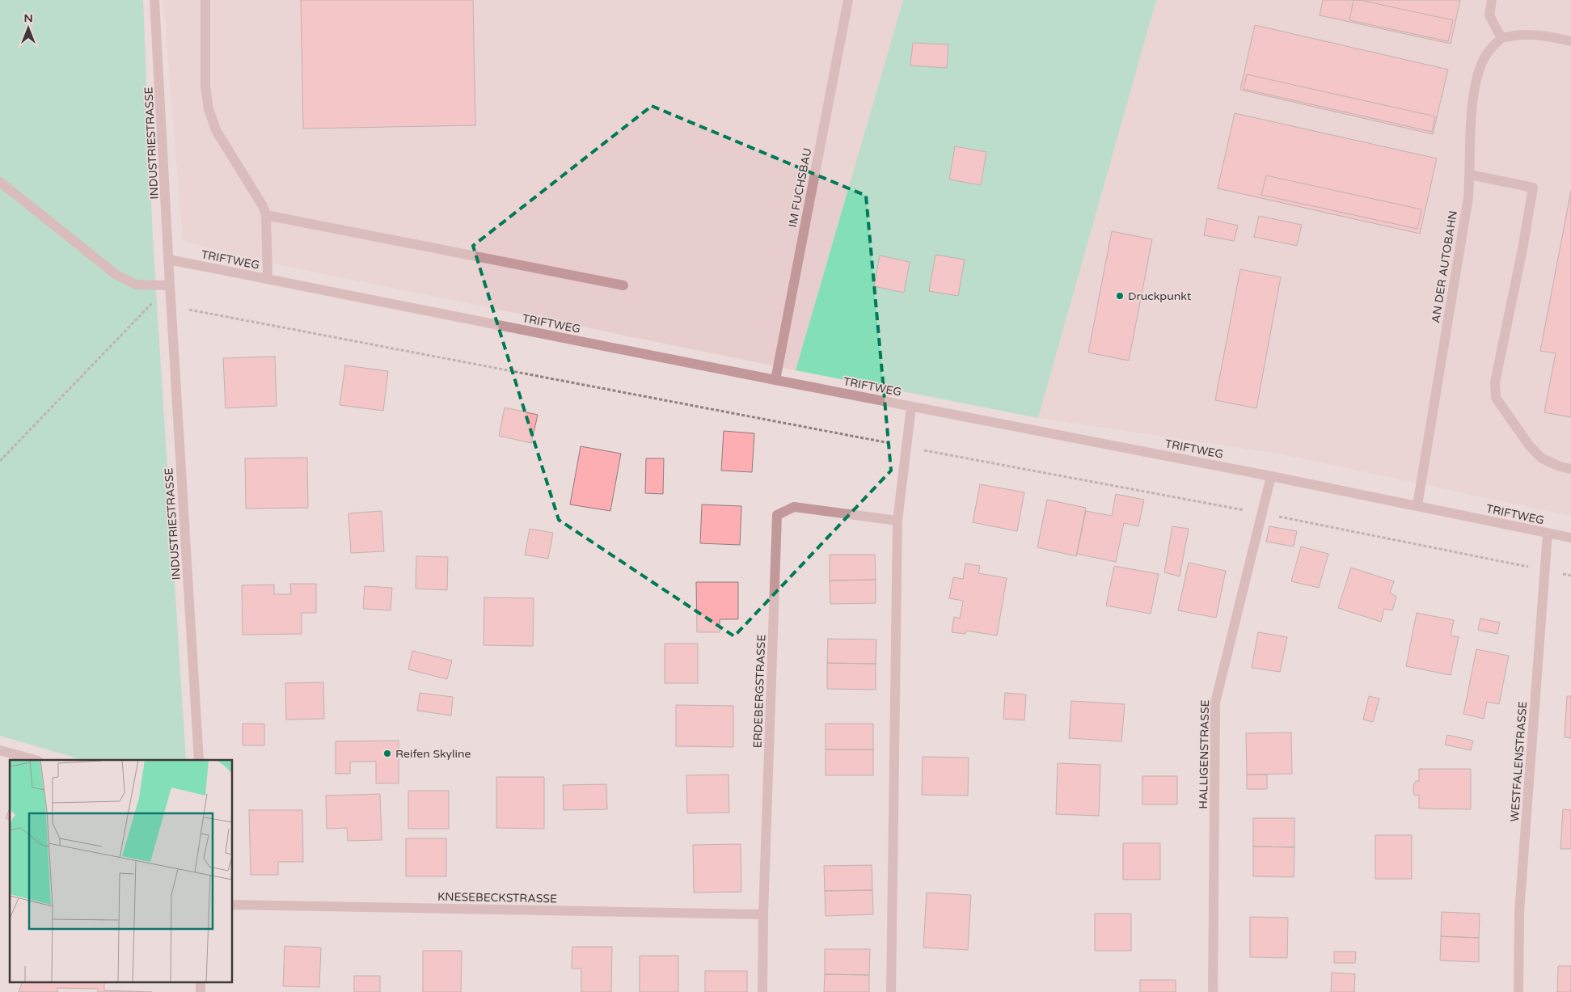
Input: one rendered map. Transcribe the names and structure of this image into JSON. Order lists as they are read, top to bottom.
{
  "streets": {
    "street": [
      "INDUSTRIESTRASSE",
      "IM FUCHSBAU",
      "TRIFTWEG",
      "AN DER AUTOBAHN",
      "ERDEBERGSTRASSE",
      "HALLIGENSTRASSE",
      "WESTFALENSTRASSE",
      "KNESEBECKSTRASSE"
    ]
  },
  "crossings": [
    ["INDUSTRIESTRASSE", "TRIFTWEG"],
    ["IM FUCHSBAU", "TRIFTWEG"],
    ["TRIFTWEG", "AN DER AUTOBAHN"],
    ["TRIFTWEG", "HALLIGENSTRASSE"],
    ["TRIFTWEG", "WESTFALENSTRASSE"],
    ["ERDEBERGSTRASSE", "KNESEBECKSTRASSE"]
  ],
  "places": ["Druckpunkt", "Reifen Skyline"],
  "north": "top"
}
